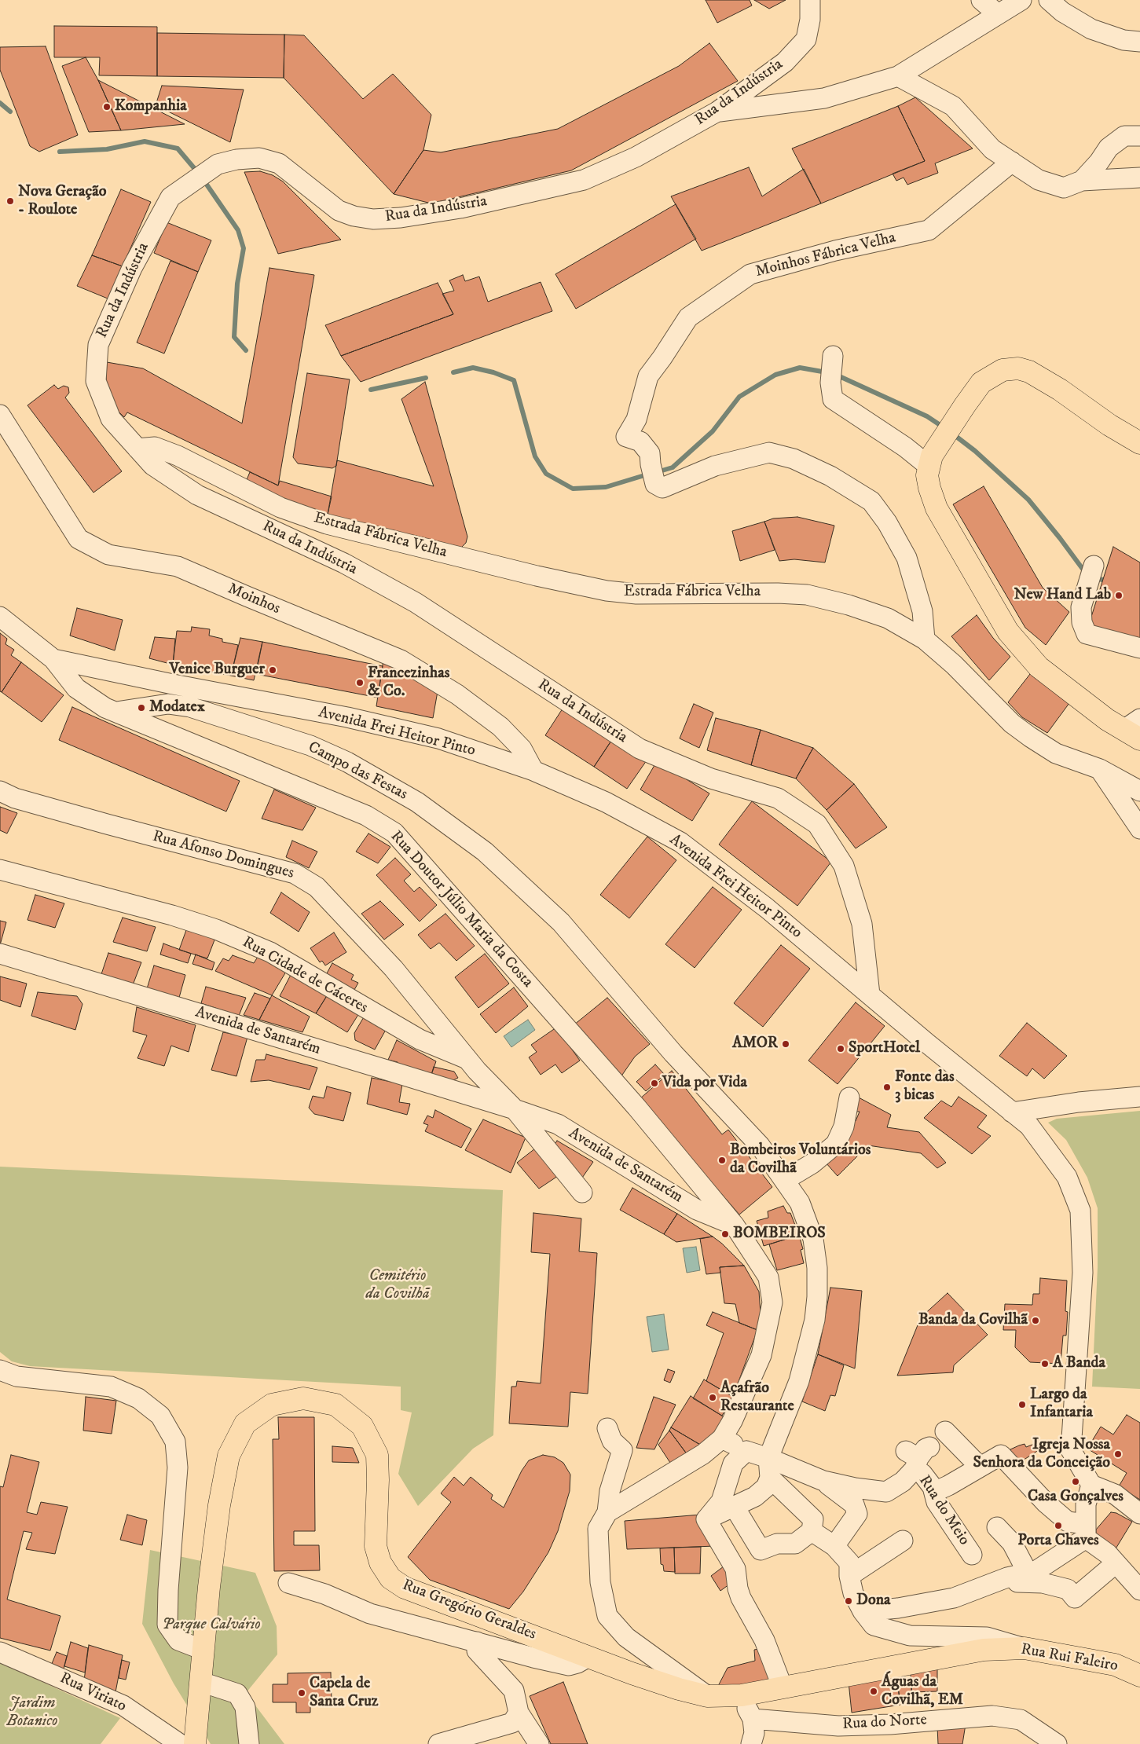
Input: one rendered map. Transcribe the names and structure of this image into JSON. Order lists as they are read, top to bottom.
{
  "streets": {
    "main road": ["Rua Gregório Geraldes", "Rua Rui Faleiro"],
    "street": [
      "Rua da Indústria",
      "Moinhos Fábrica Velha",
      "Estrada Fábrica Velha",
      "Moinhos",
      "Avenida Frei Heitor Pinto",
      "Campo das Festas",
      "Rua Afonso Domingues",
      "Rua Doutor Júlio Maria da Costa",
      "Rua Cidade de Cáceres",
      "Avenida de Santarém",
      "Rua do Meio",
      "Rua Viriato",
      "Rua do Norte"
    ]
  },
  "crossings": [
    ["Rua da Indústria", "Estrada Fábrica Velha"],
    ["Rua da Indústria", "Avenida Frei Heitor Pinto"],
    ["Moinhos Fábrica Velha", "Estrada Fábrica Velha"],
    ["Moinhos", "Avenida Frei Heitor Pinto"],
    ["Avenida Frei Heitor Pinto", "Rua Doutor Júlio Maria da Costa"],
    ["Campo das Festas", "Rua Doutor Júlio Maria da Costa"],
    ["Rua Afonso Domingues", "Rua Cidade de Cáceres"],
    ["Rua Afonso Domingues", "Avenida de Santarém"],
    ["Rua Doutor Júlio Maria da Costa", "Avenida de Santarém"],
    ["Rua Gregório Geraldes", "Rua Rui Faleiro"]
  ],
  "parks": ["Cemitério da Covilhã", "Parque Calvário", "Jardim Botanico"],
  "places": [
    "Kompanhia",
    "Nova Geração - Roulote",
    "New Hand Lab",
    "Venice Burguer",
    "Francezinhas & Co.",
    "Modatex",
    "AMOR",
    "SportHotel",
    "Vida por Vida",
    "Fonte das 3 bicas",
    "Bombeiros Voluntários da Covilhã",
    "BOMBEIROS",
    "Banda da Covilhã",
    "A Banda",
    "Açafrão Restaurante",
    "Largo da Infantaria",
    "Igreja Nossa Senhora da Conceição",
    "Casa Gonçalves",
    "Porta Chaves",
    "Dona",
    "Águas da Covilhã, EM",
    "Capela de Santa Cruz"
  ]
}
